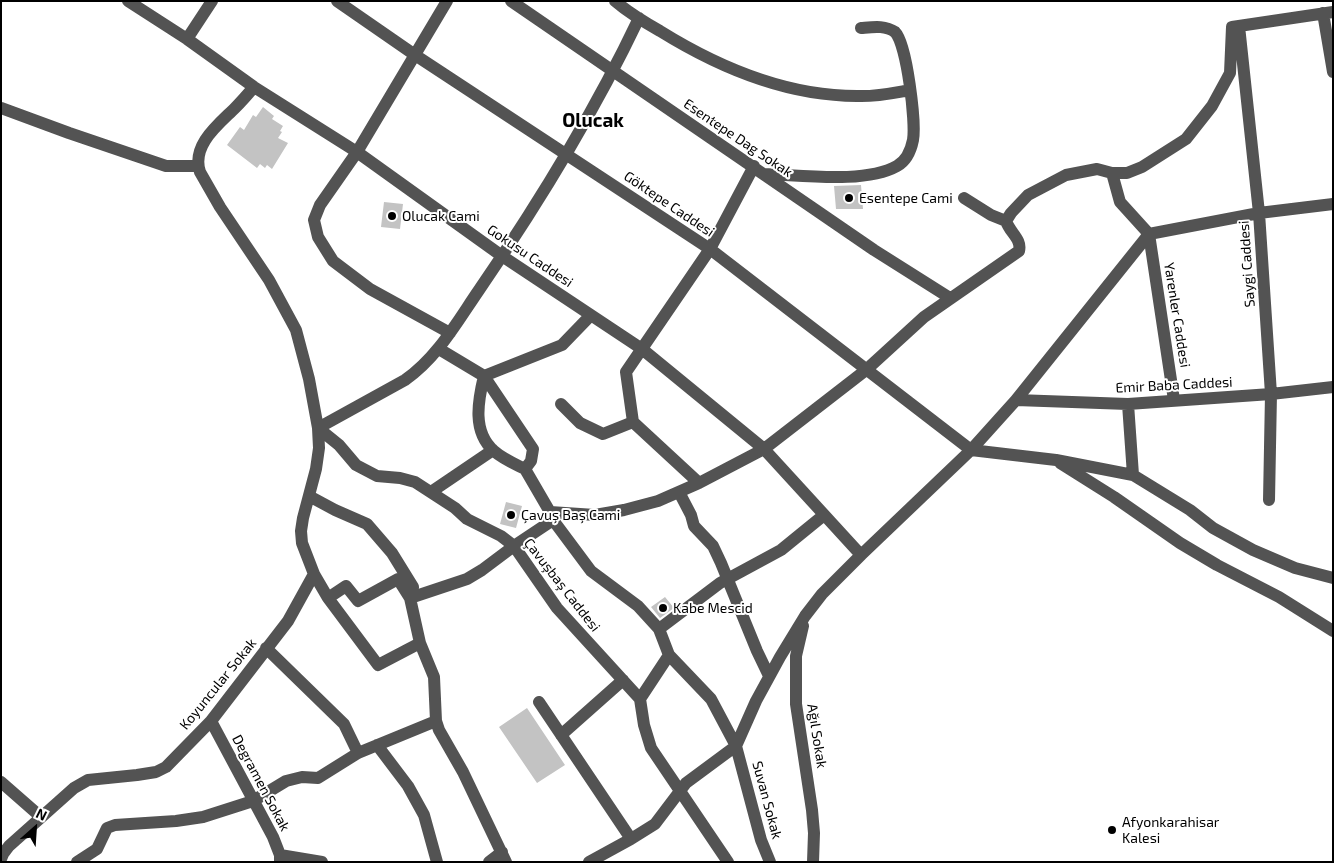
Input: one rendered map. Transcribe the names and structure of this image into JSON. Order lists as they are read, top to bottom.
{
  "streets": {
    "street": [
      "Esentepe Dag Sokak",
      "Göktepe Caddesi",
      "Gokusu Caddesi",
      "Saygi Caddesi",
      "Yarenler Caddesi",
      "Emir Baba Caddesi",
      "Çavuşbaş Caddesi",
      "Koyuncular Sokak",
      "Ağıl Sokak",
      "Degramen Sokak",
      "Suvan Sokak"
    ]
  },
  "crossings": [
    ["Saygi Caddesi", "Emir Baba Caddesi"],
    ["Yarenler Caddesi", "Emir Baba Caddesi"],
    ["Koyuncular Sokak", "Degramen Sokak"]
  ],
  "districts": ["Olucak"],
  "places": [
    "Esentepe Cami",
    "Olucak Cami",
    "Çavuş Baş Cami",
    "Kabe Mescid",
    "Afyonkarahisar Kalesi"
  ],
  "north": "top right"
}
